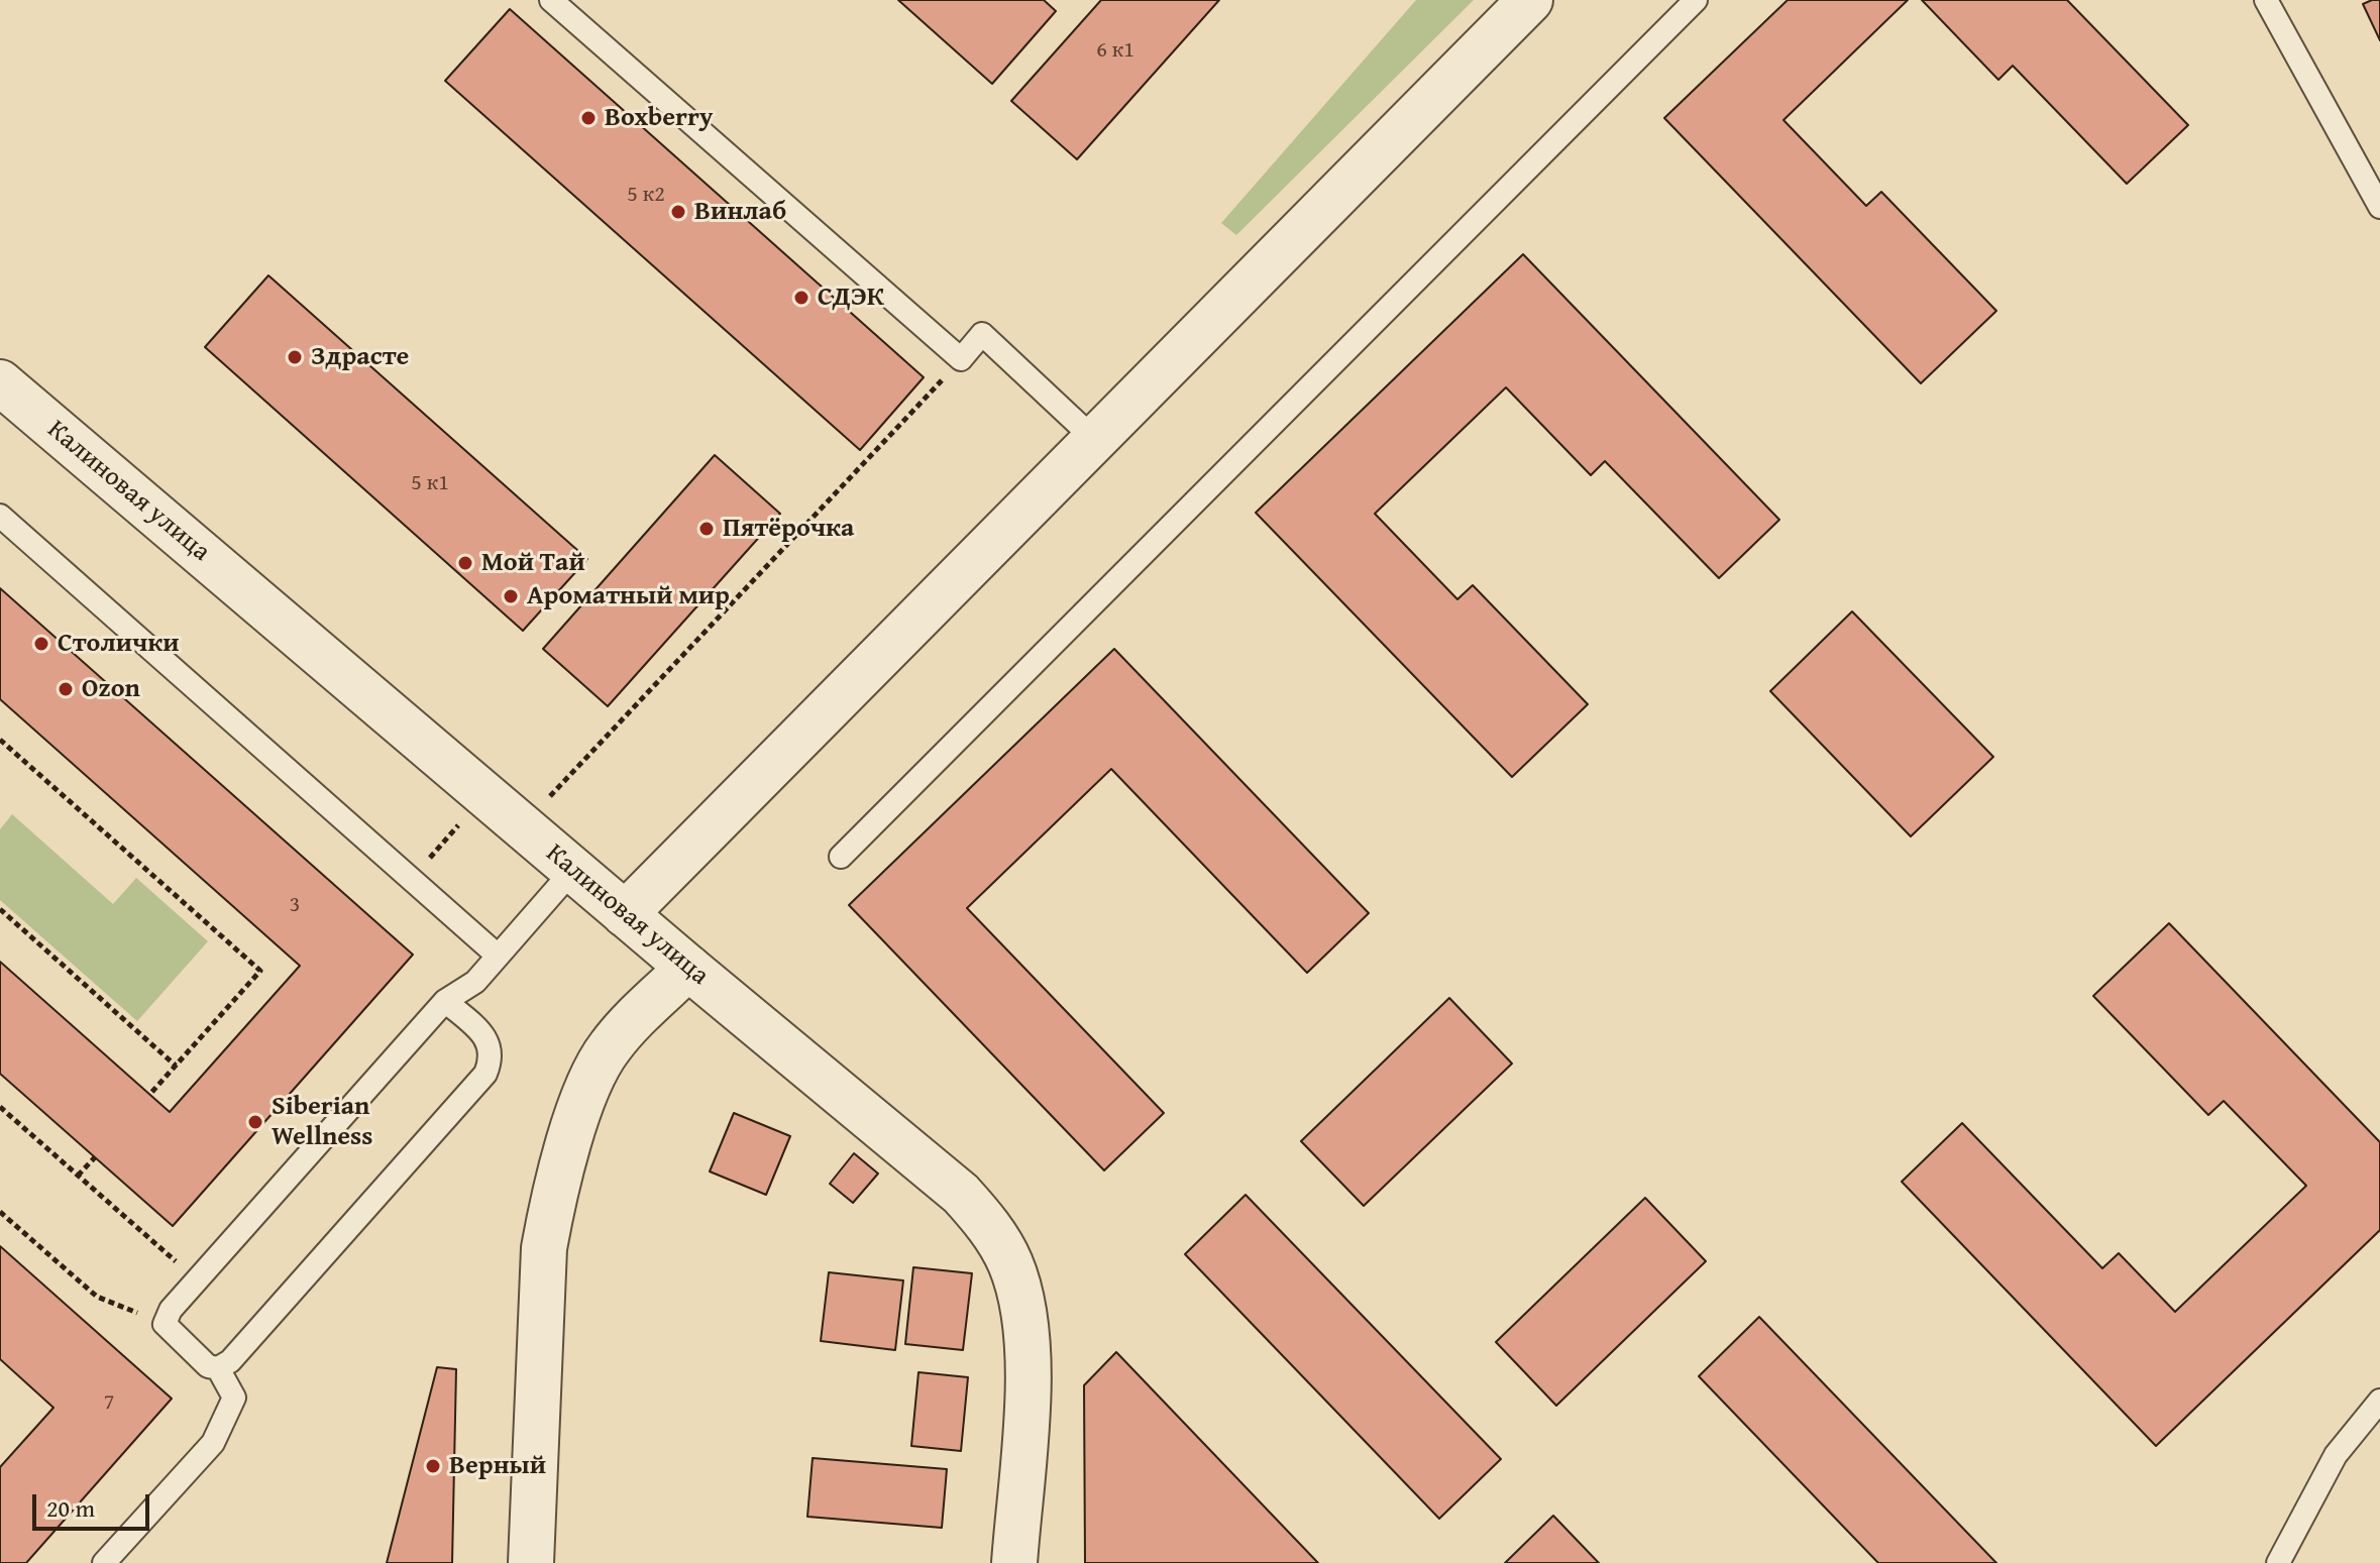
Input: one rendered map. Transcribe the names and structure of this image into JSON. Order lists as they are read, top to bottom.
{
  "streets": {
    "street": ["Калиновая улица"]
  },
  "places": [
    "Boxberry",
    "Винлаб",
    "СДЭК",
    "Здрасте",
    "Пятёрочка",
    "Мой Тай",
    "Ароматный мир",
    "Столички",
    "Ozon",
    "Siberian Wellness",
    "Верный"
  ],
  "house_numbers": [
    "6 к1",
    "5 к2",
    "5 к1",
    "3",
    "7"
  ],
  "scale_bar": "20 m"
}
